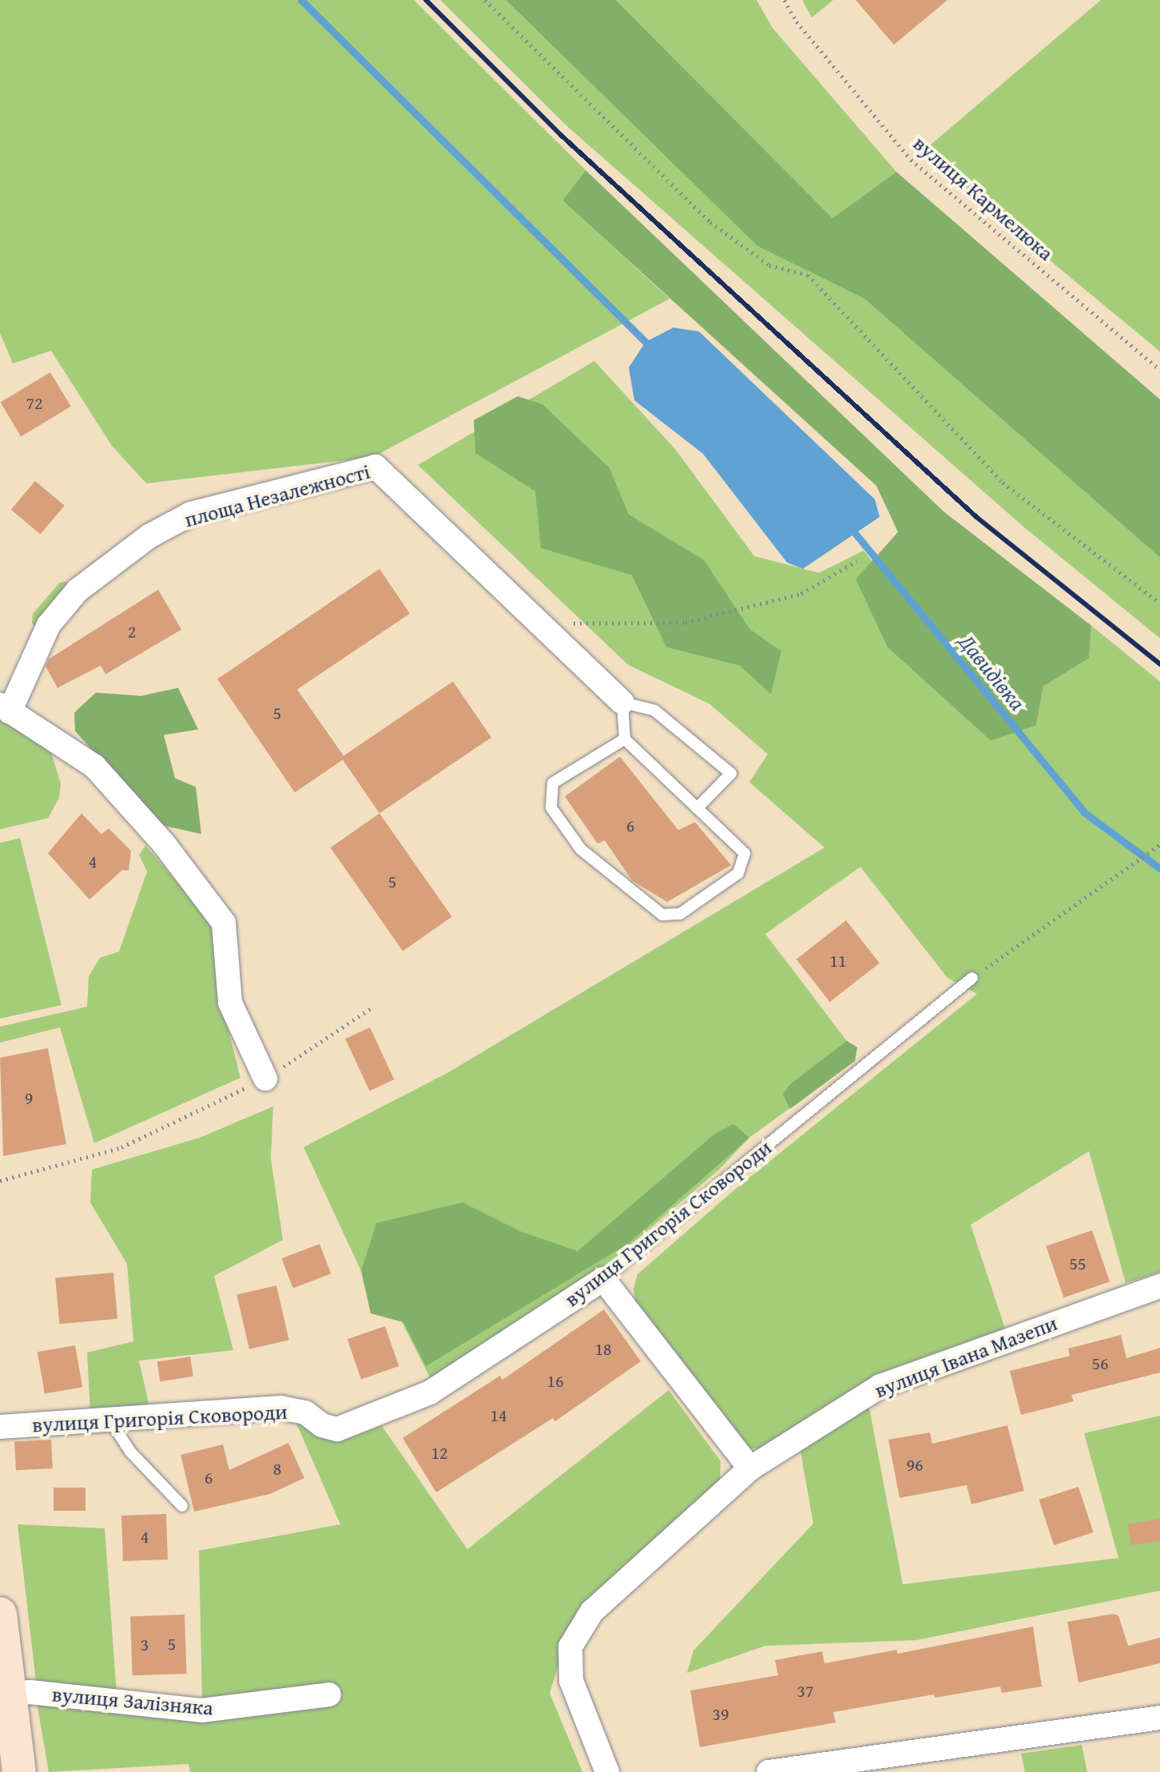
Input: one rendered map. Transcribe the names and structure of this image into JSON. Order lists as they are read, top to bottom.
{
  "streets": {
    "street": [
      "площа Незалежності",
      "вулиця Григорія Сковороди",
      "вулиця Івана Мазепи",
      "вулиця Залізняка"
    ],
    "path": ["вулиця Кармелюка"]
  },
  "water": ["Давидівка"],
  "house_numbers": [
    "72",
    "2",
    "5",
    "6",
    "4",
    "5",
    "11",
    "9",
    "55",
    "18",
    "56",
    "16",
    "14",
    "12",
    "96",
    "8",
    "6",
    "4",
    "5",
    "3",
    "37",
    "39"
  ]
}
